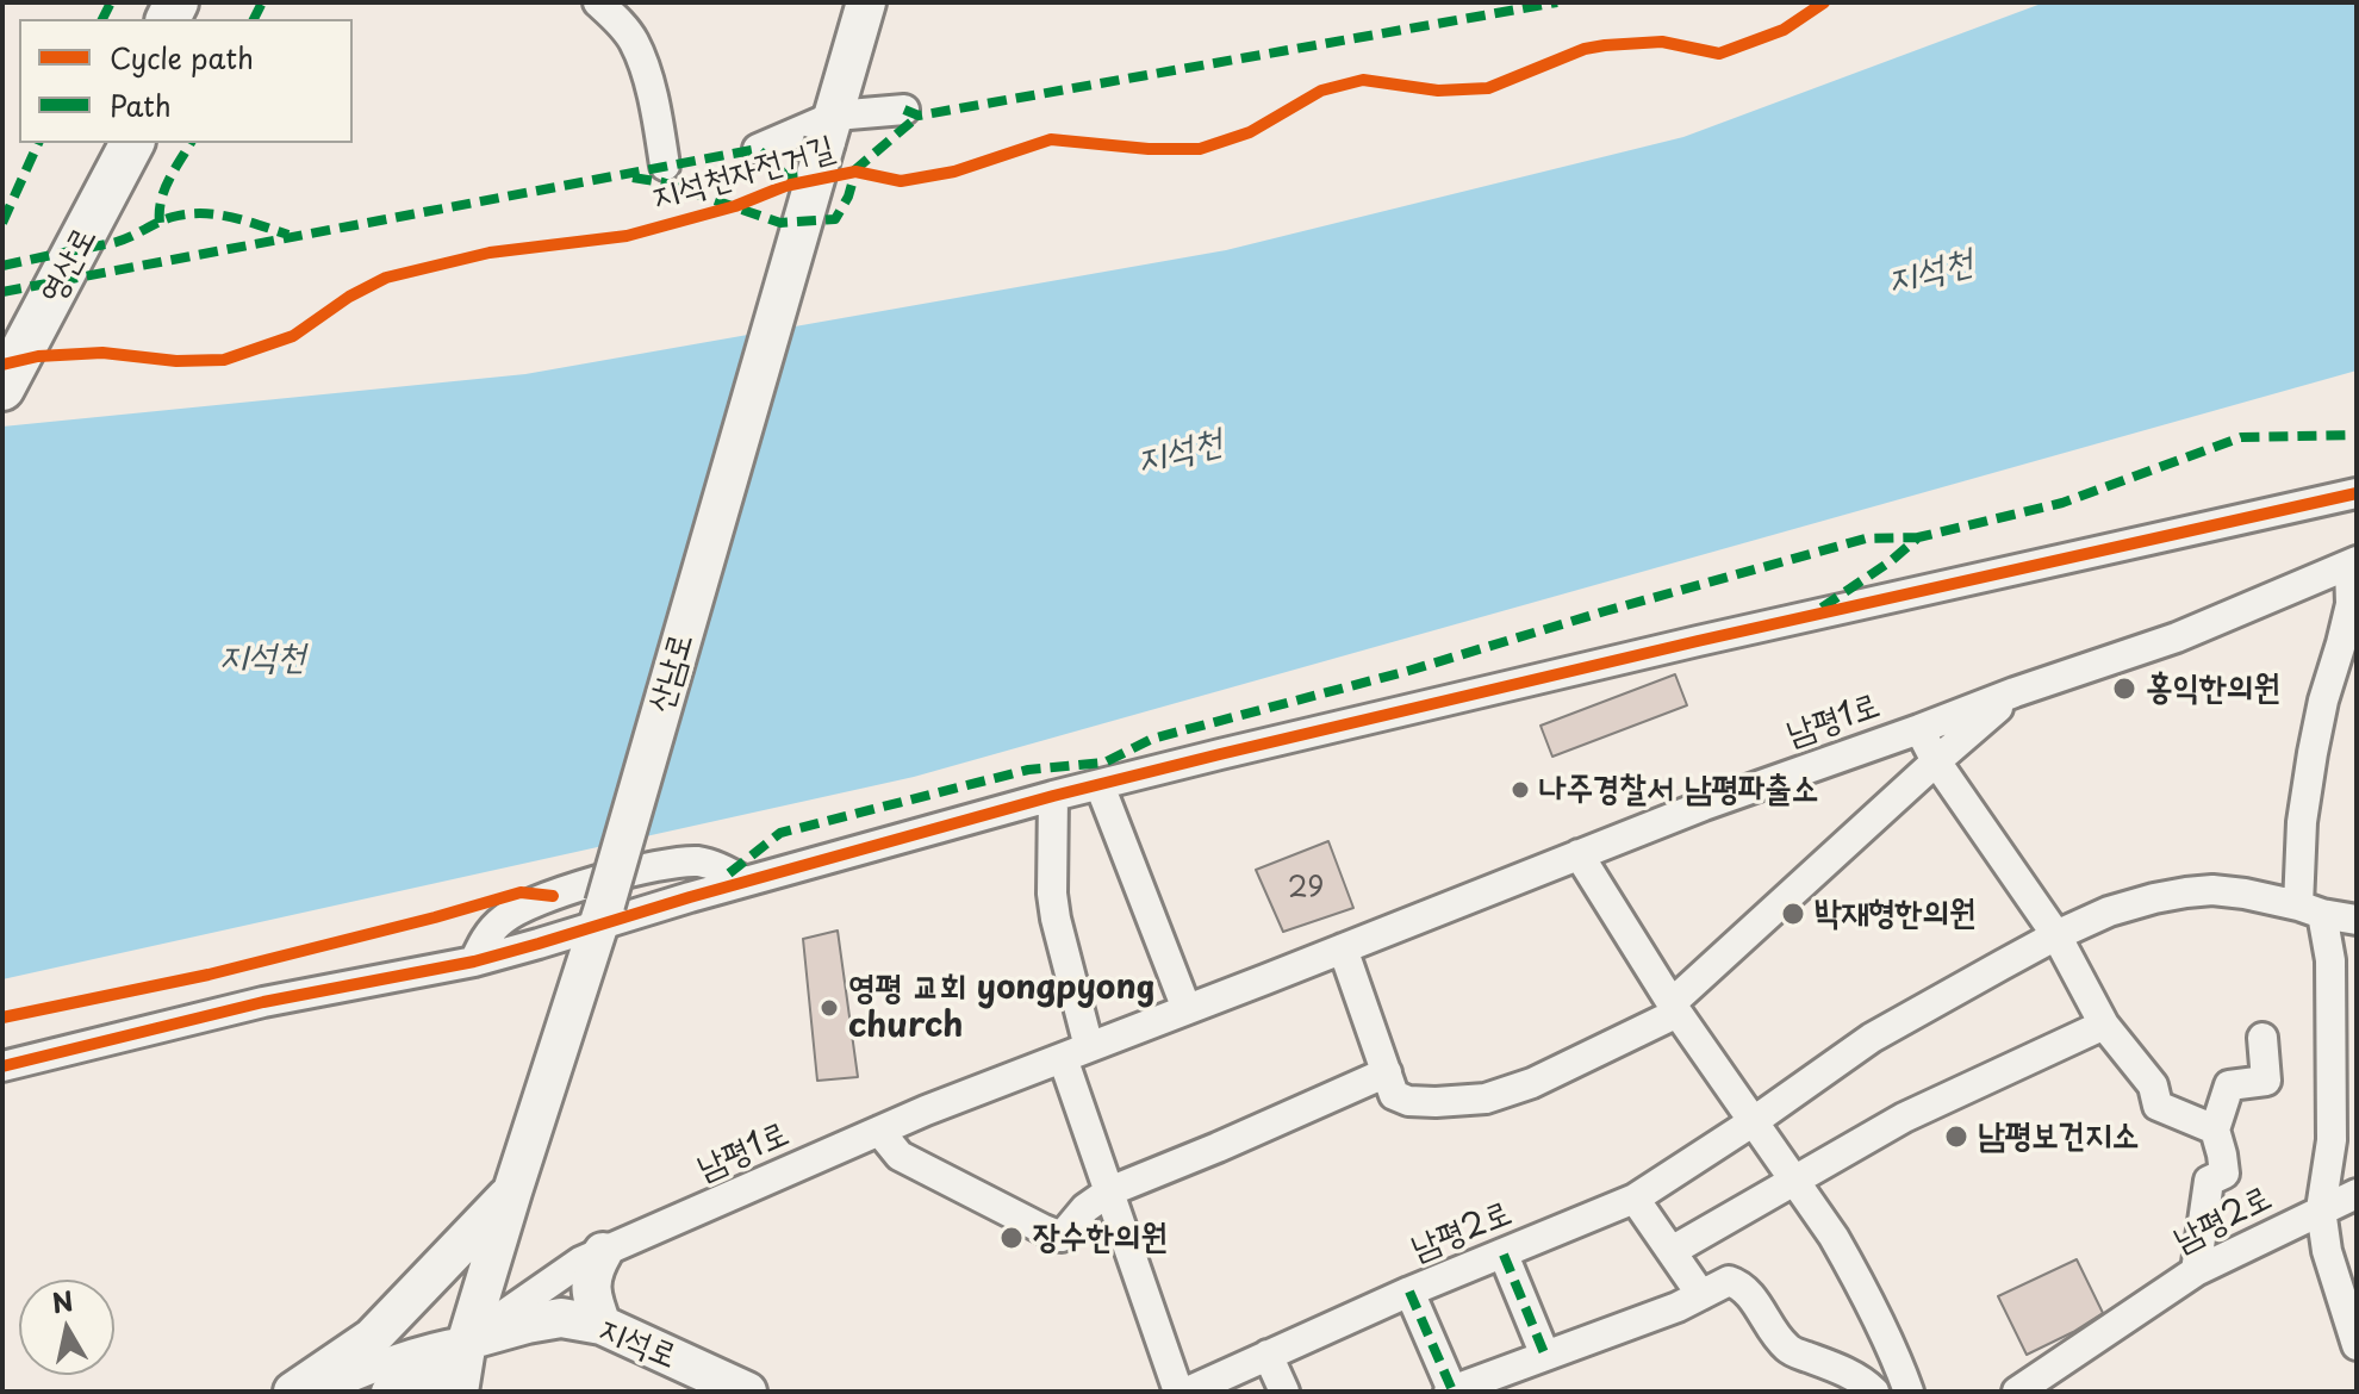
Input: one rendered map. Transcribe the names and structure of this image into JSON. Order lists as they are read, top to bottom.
{
  "streets": {
    "highway": ["영산로"],
    "main road": ["산남로", "지석로"],
    "street": ["남평1로", "남평2로"],
    "cycle path": ["지석천자전거길"]
  },
  "crossings": [
    ["산남로", "남평1로"],
    ["산남로", "지석로"],
    ["남평1로", "남평2로"],
    ["남평1로", "지석로"]
  ],
  "water": ["지석천"],
  "places": [
    "홍익한의원",
    "나주경찰서 남평파출소",
    "박재형한의원",
    "영평 교회 yongpyong church",
    "남평보건지소",
    "장수한의원"
  ],
  "house_numbers": ["29"],
  "legend": ["Cycle path", "Path"],
  "north": "top"
}
